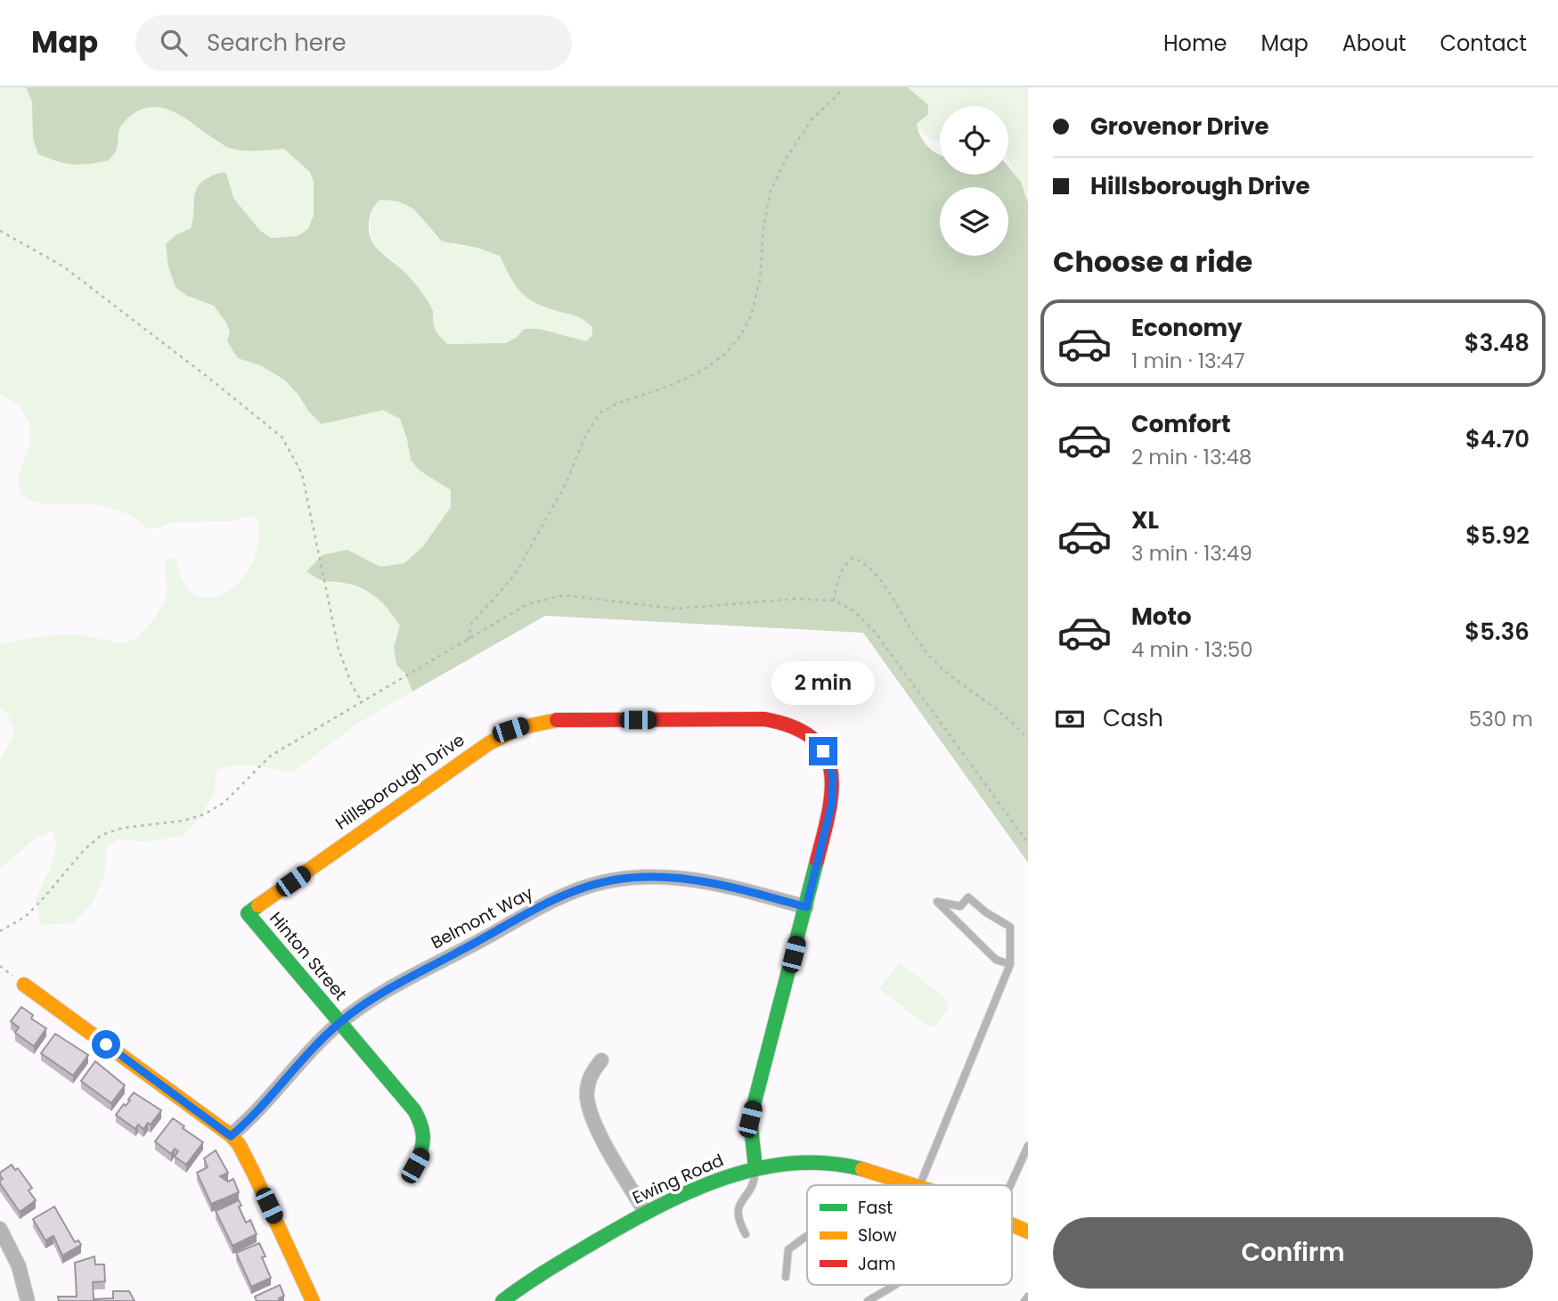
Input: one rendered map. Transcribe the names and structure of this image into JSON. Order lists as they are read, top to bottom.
{
  "streets": {
    "street": [
      "Hillsborough Drive",
      "Belmont Way",
      "Hinton Street",
      "Ewing Road"
    ]
  },
  "crossings": [
    ["Hillsborough Drive", "Belmont Way"],
    ["Hillsborough Drive", "Hinton Street"],
    ["Hillsborough Drive", "Ewing Road"],
    ["Belmont Way", "Hinton Street"]
  ],
  "legend": ["Fast", "Slow", "Jam"],
  "page": {
    "header": "Map",
    "search": "Search here",
    "nav": [
      "Home",
      "Map",
      "About",
      "Contact"
    ],
    "banner": ["Grovenor Drive", "Hillsborough Drive"],
    "heading": "Choose a ride",
    "list": [
      {
        "name": "Economy",
        "note": "1 min · 13:47",
        "value": "$3.48"
      },
      {
        "name": "Comfort",
        "note": "2 min · 13:48",
        "value": "$4.70"
      },
      {
        "name": "XL",
        "note": "3 min · 13:49",
        "value": "$5.92"
      },
      {
        "name": "Moto",
        "note": "4 min · 13:50",
        "value": "$5.36"
      }
    ],
    "bubble": "2 min",
    "pay": ["Cash", "530 m"],
    "buttons": "Confirm"
  }
}
